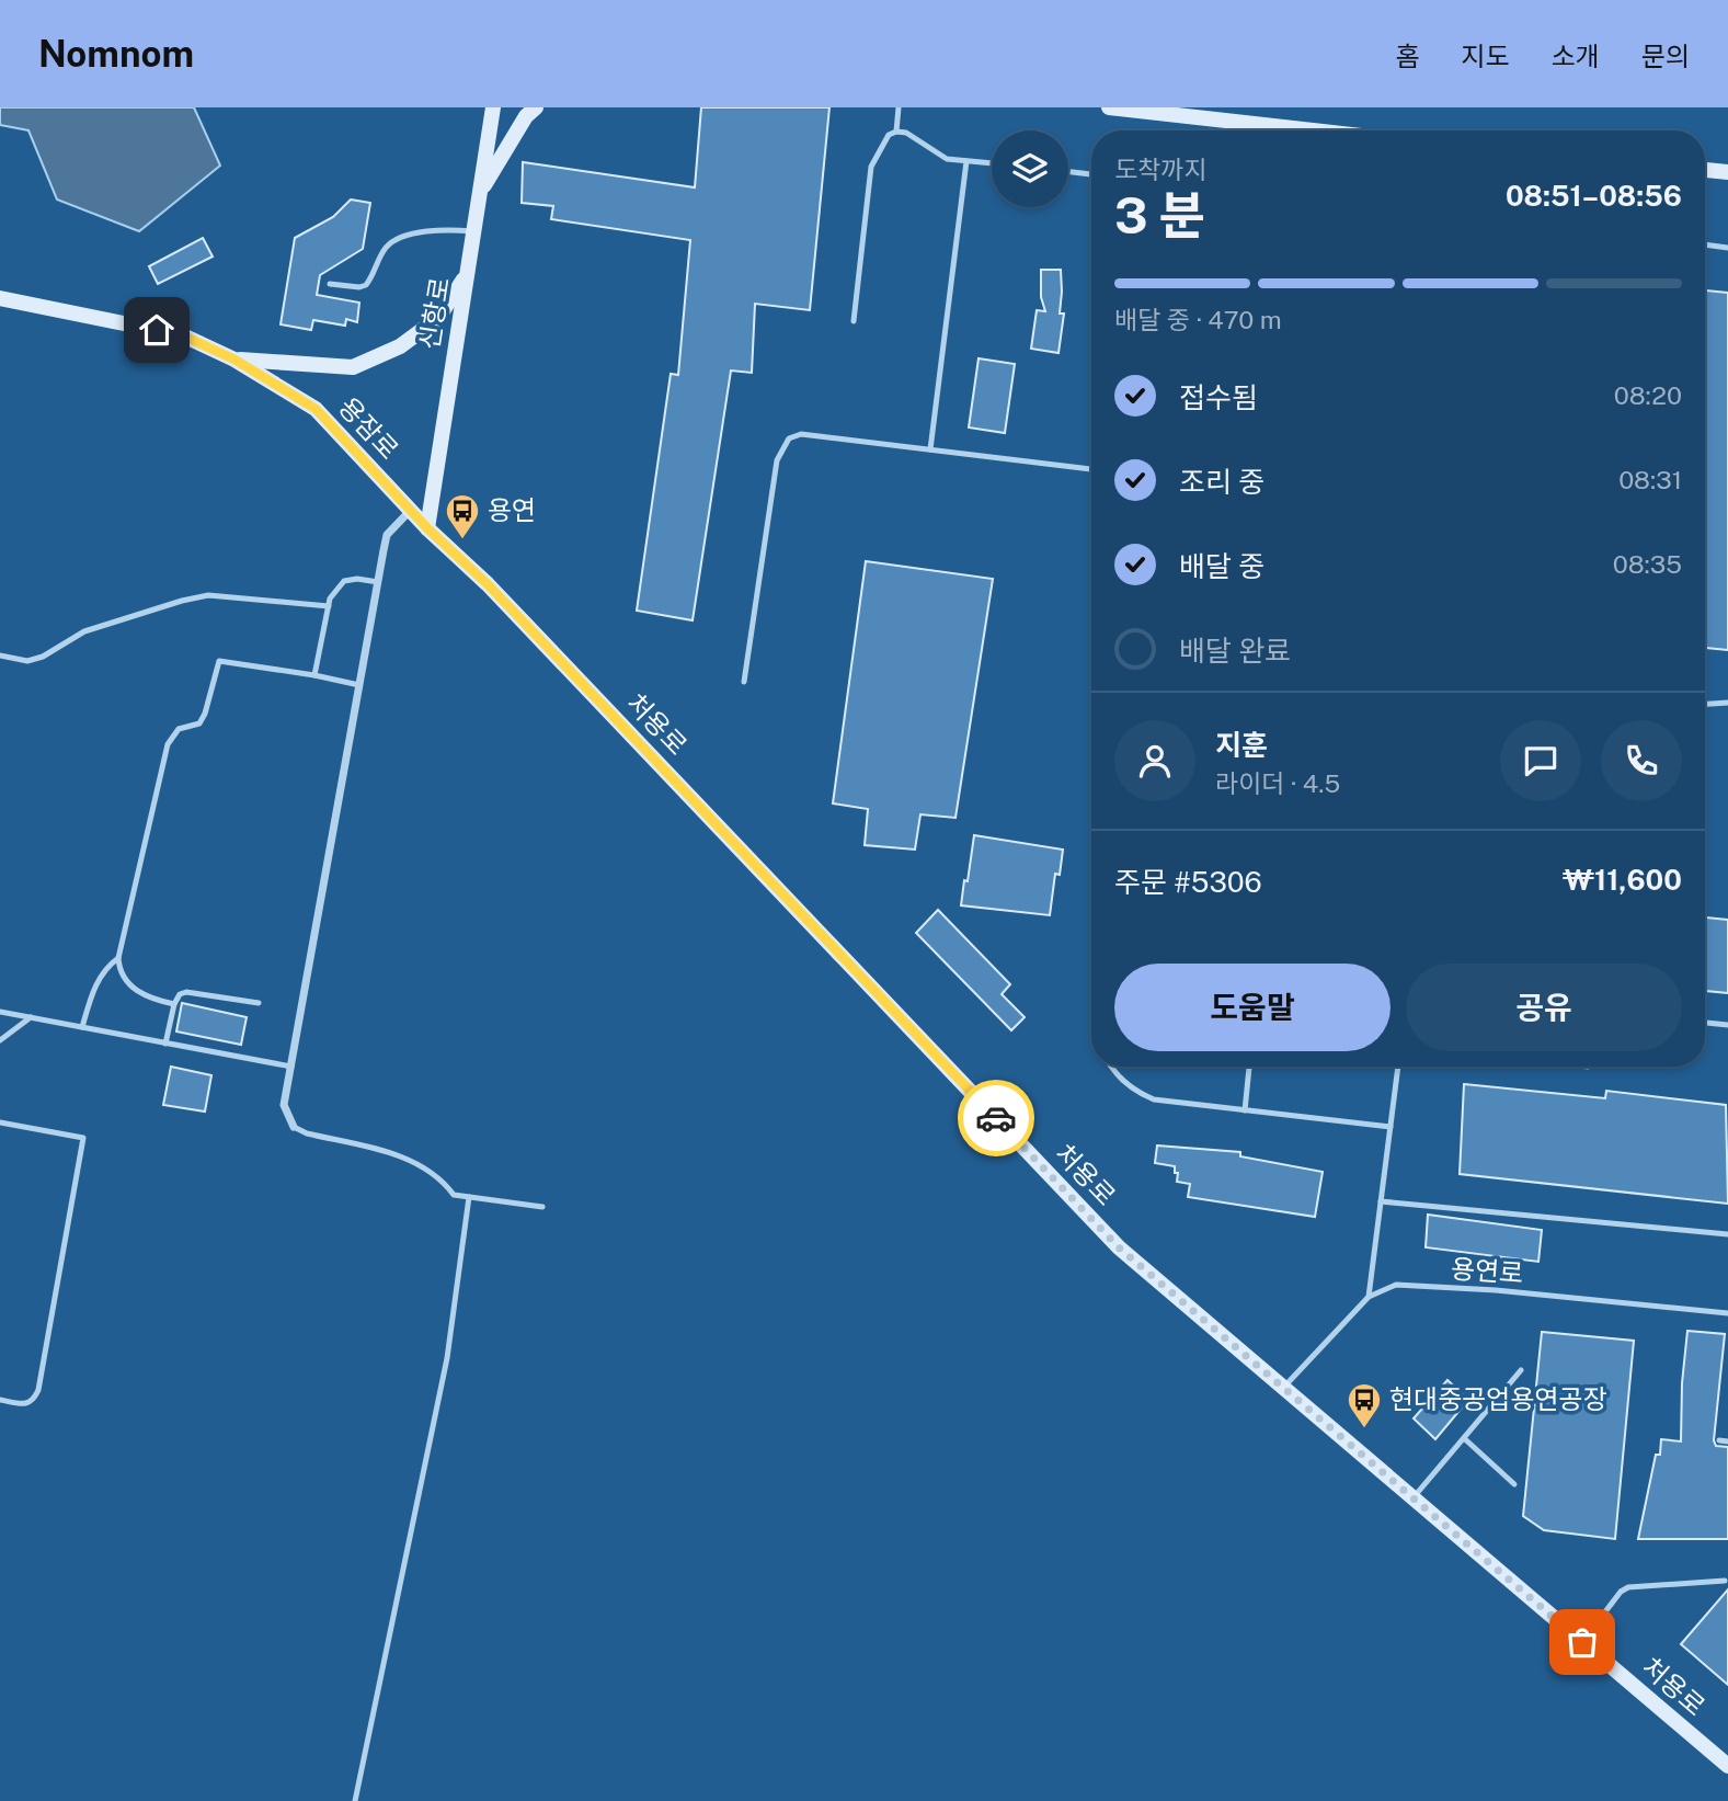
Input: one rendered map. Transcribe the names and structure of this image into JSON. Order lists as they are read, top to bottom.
{
  "streets": {
    "street": ["신항로", "용잠로", "처용로"],
    "lane": ["용연로"]
  },
  "crossings": [
    ["신항로", "용잠로"],
    ["신항로", "처용로"],
    ["용잠로", "처용로"],
    ["처용로", "용연로"]
  ],
  "places": {
    "bus stop": ["용연", "현대중공업용연공장"]
  },
  "page": {
    "header": "Nomnom",
    "nav": [
      "홈",
      "지도",
      "소개",
      "문의"
    ],
    "heading": ["3 분", "도착까지", "08:51–08:56"],
    "panel": [
      "지훈",
      "라이더 · 4.5",
      "주문 #5306",
      "₩11,600"
    ],
    "bar": "배달 중 · 470 m",
    "list": [
      ["접수됨", "08:20"],
      ["조리 중", "08:31"],
      ["배달 중", "08:35"],
      "배달 완료"
    ],
    "buttons": ["도움말", "공유"]
  }
}
